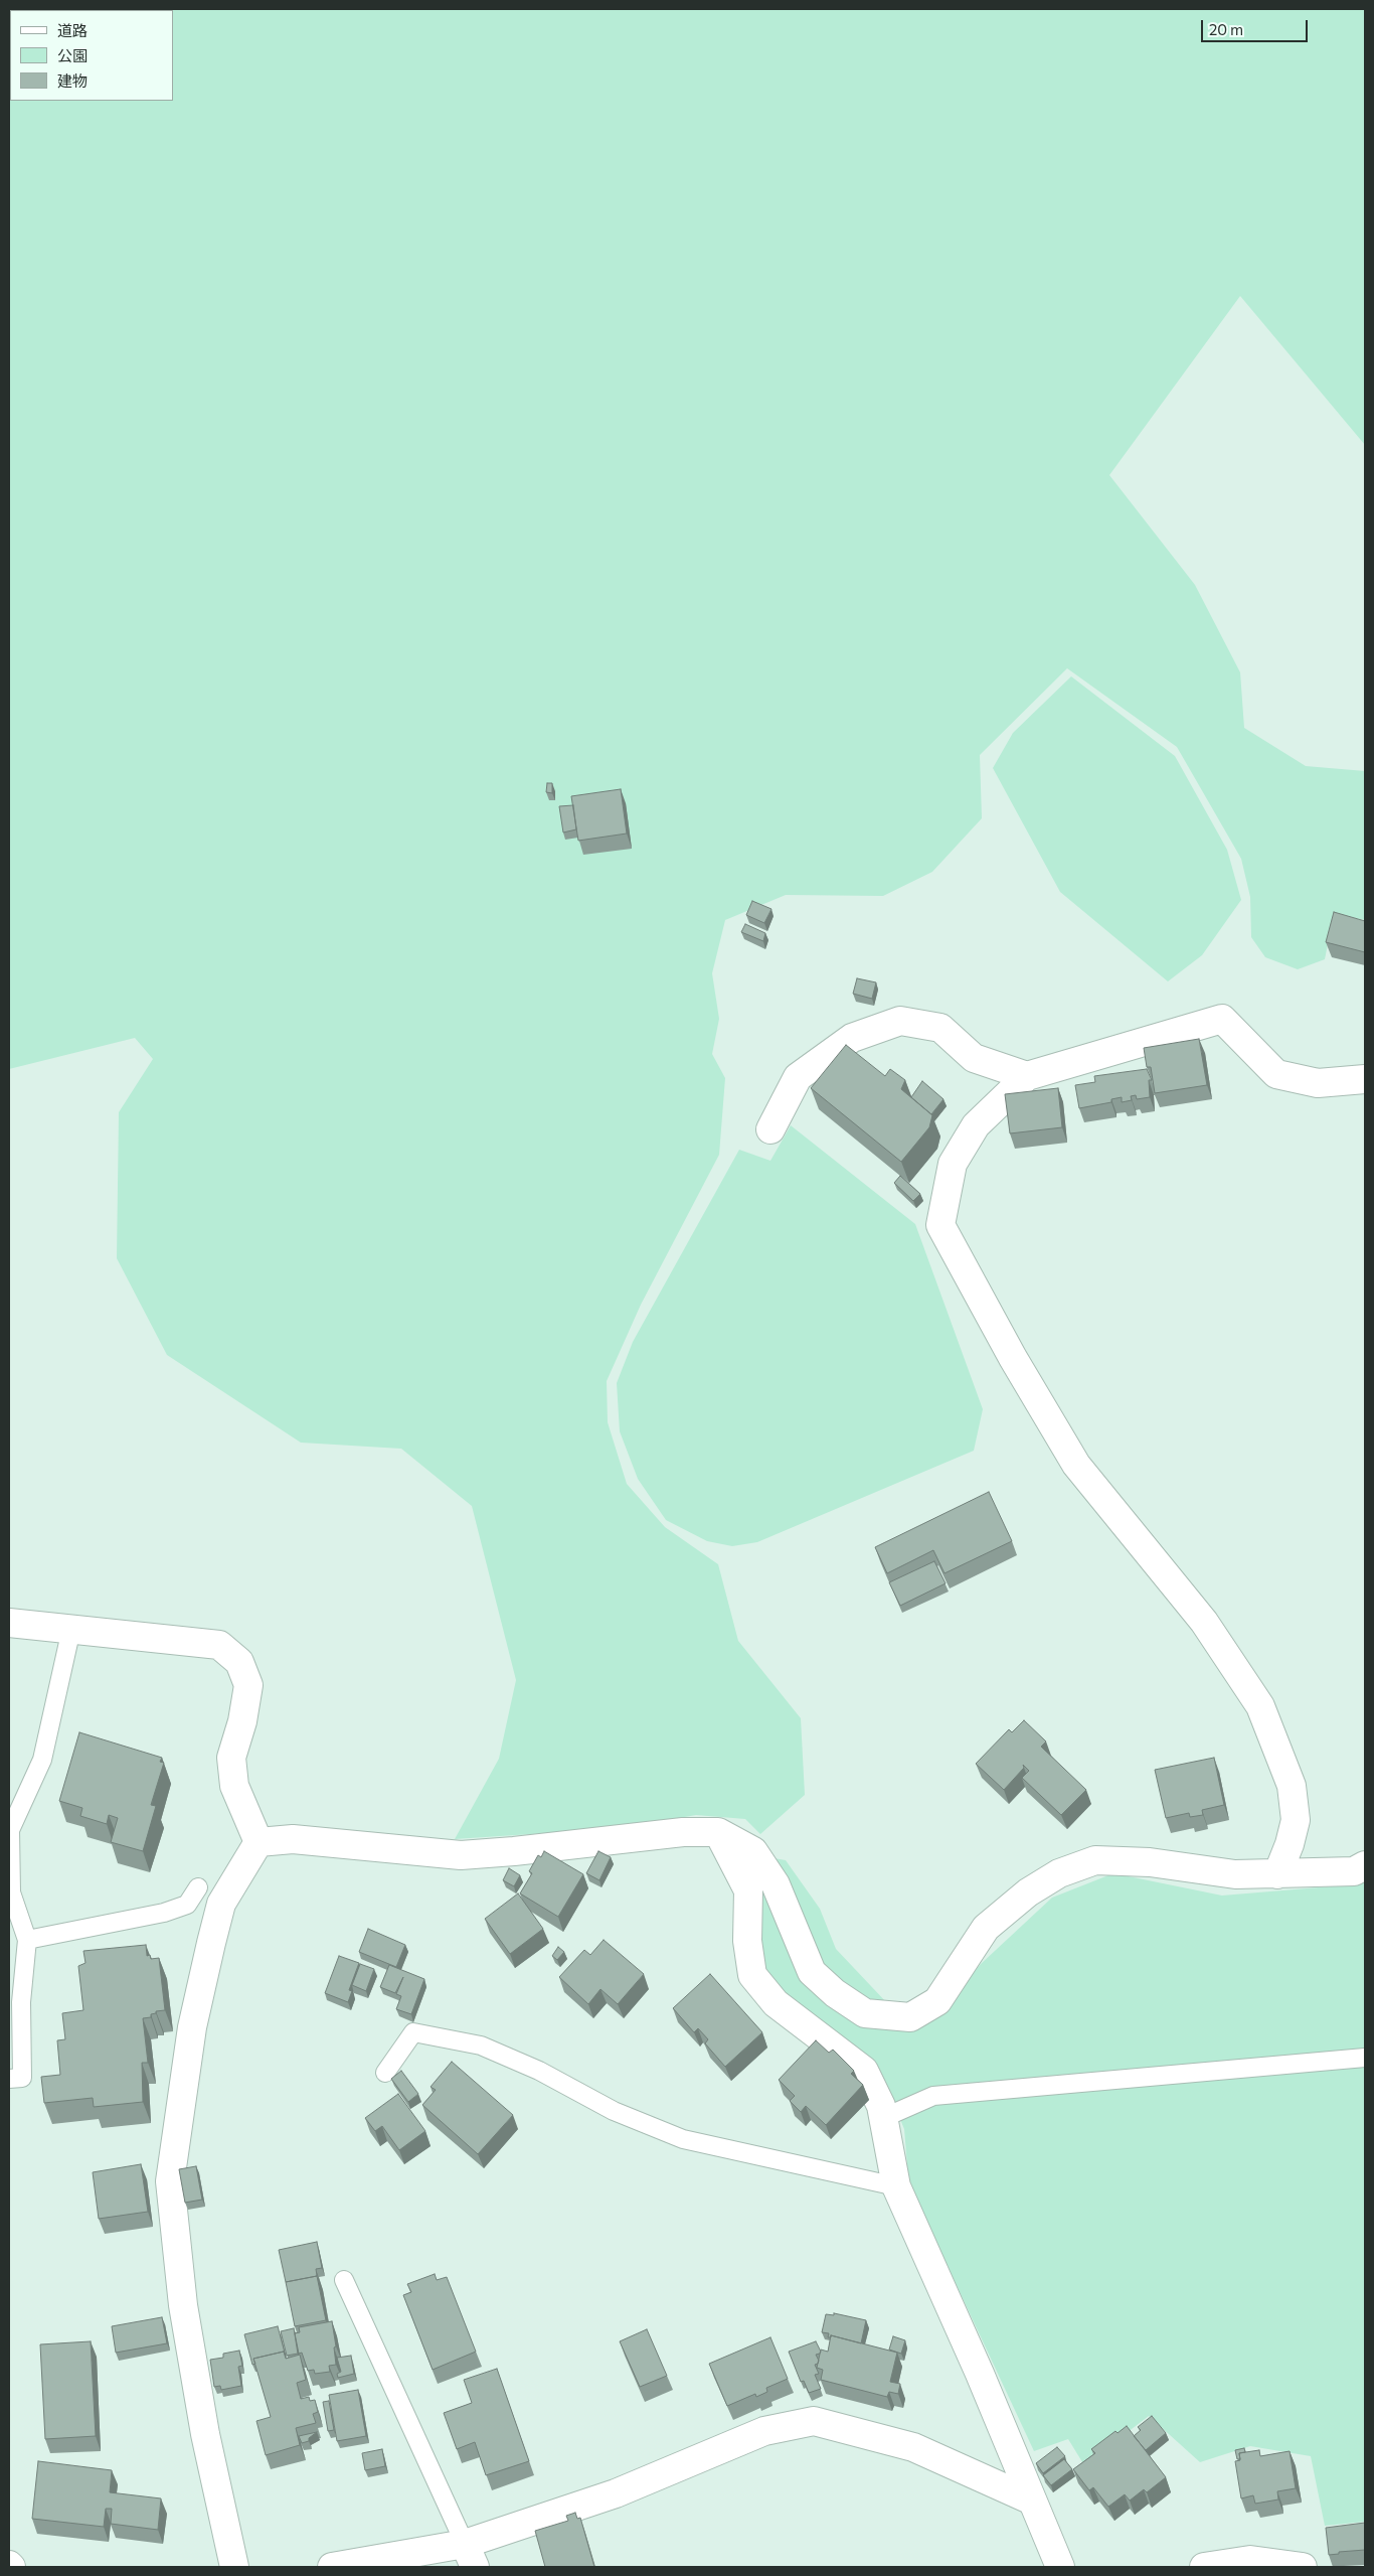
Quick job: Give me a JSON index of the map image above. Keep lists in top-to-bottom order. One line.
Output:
{"legend":["道路","公園","建物"],"scale_bar":"20 m"}
